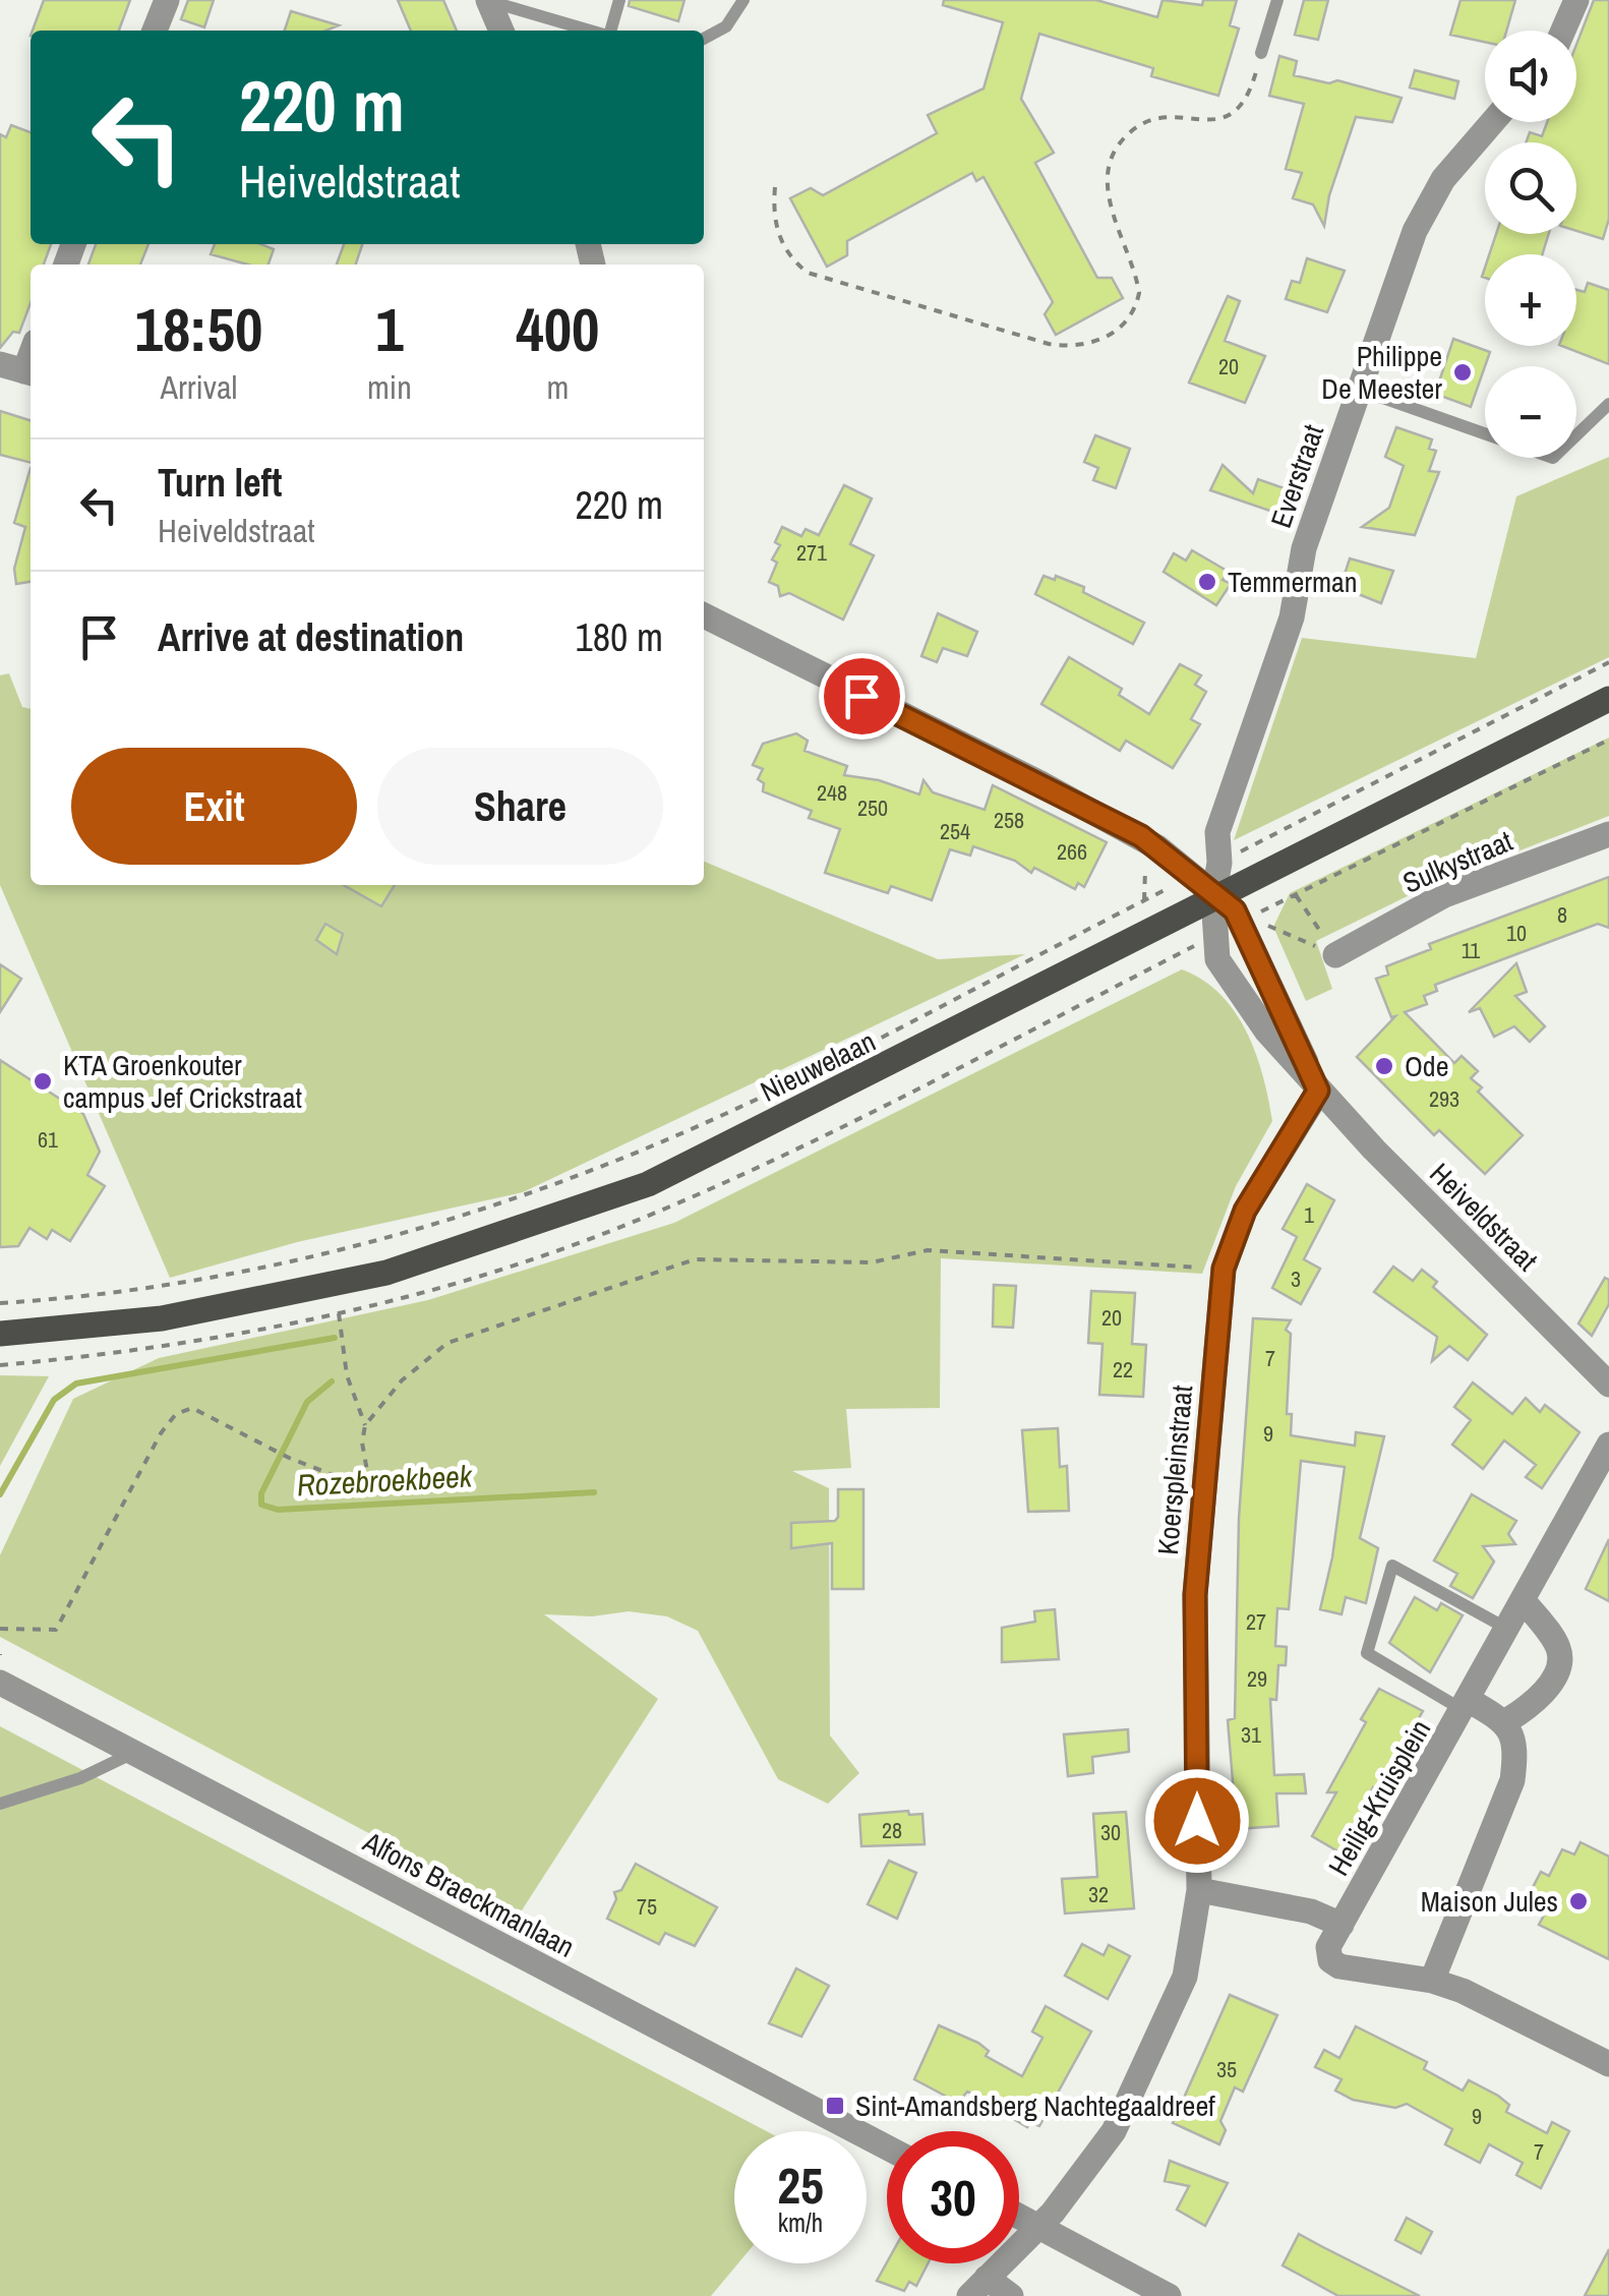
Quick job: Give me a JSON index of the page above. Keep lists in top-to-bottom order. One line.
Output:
{"streets":{"main road":["Nieuwelaan"],"street":["Everstraat","Sulkystraat","Heiveldstraat","Koerspleinstraat","Heilig-Kruisplein","Alfons Braeckmanlaan"]},"crossings":[["Everstraat","Nieuwelaan"],["Everstraat","Heiveldstraat"],["Nieuwelaan","Heiveldstraat"],["Heiveldstraat","Koerspleinstraat"]],"water":["Rozebroekbeek"],"places":{"other":["Philippe De Meester","Temmerman","Ode","KTA Groenkouter campus Jef Crickstraat","Maison Jules"],"transit":["Sint-Amandsberg Nachtegaaldreef"]},"house_numbers":["20","271","248","250","258","254","266","8","10","11","293","61","1","3","20","7","22","9","27","29","31","28","30","32","75","35","9","7"],"page":{"map_buttons":["+","−"],"turn":["220 m","Heiveldstraat"],"eta":["18:50","Arrival","1","min","400","m"],"list":[{"name":"Turn left","note":"Heiveldstraat","value":"220 m"},{"name":"Arrive at destination","value":"180 m"}],"buttons":["Exit","Share"],"speed":"25 km/h","limit":"30"}}
